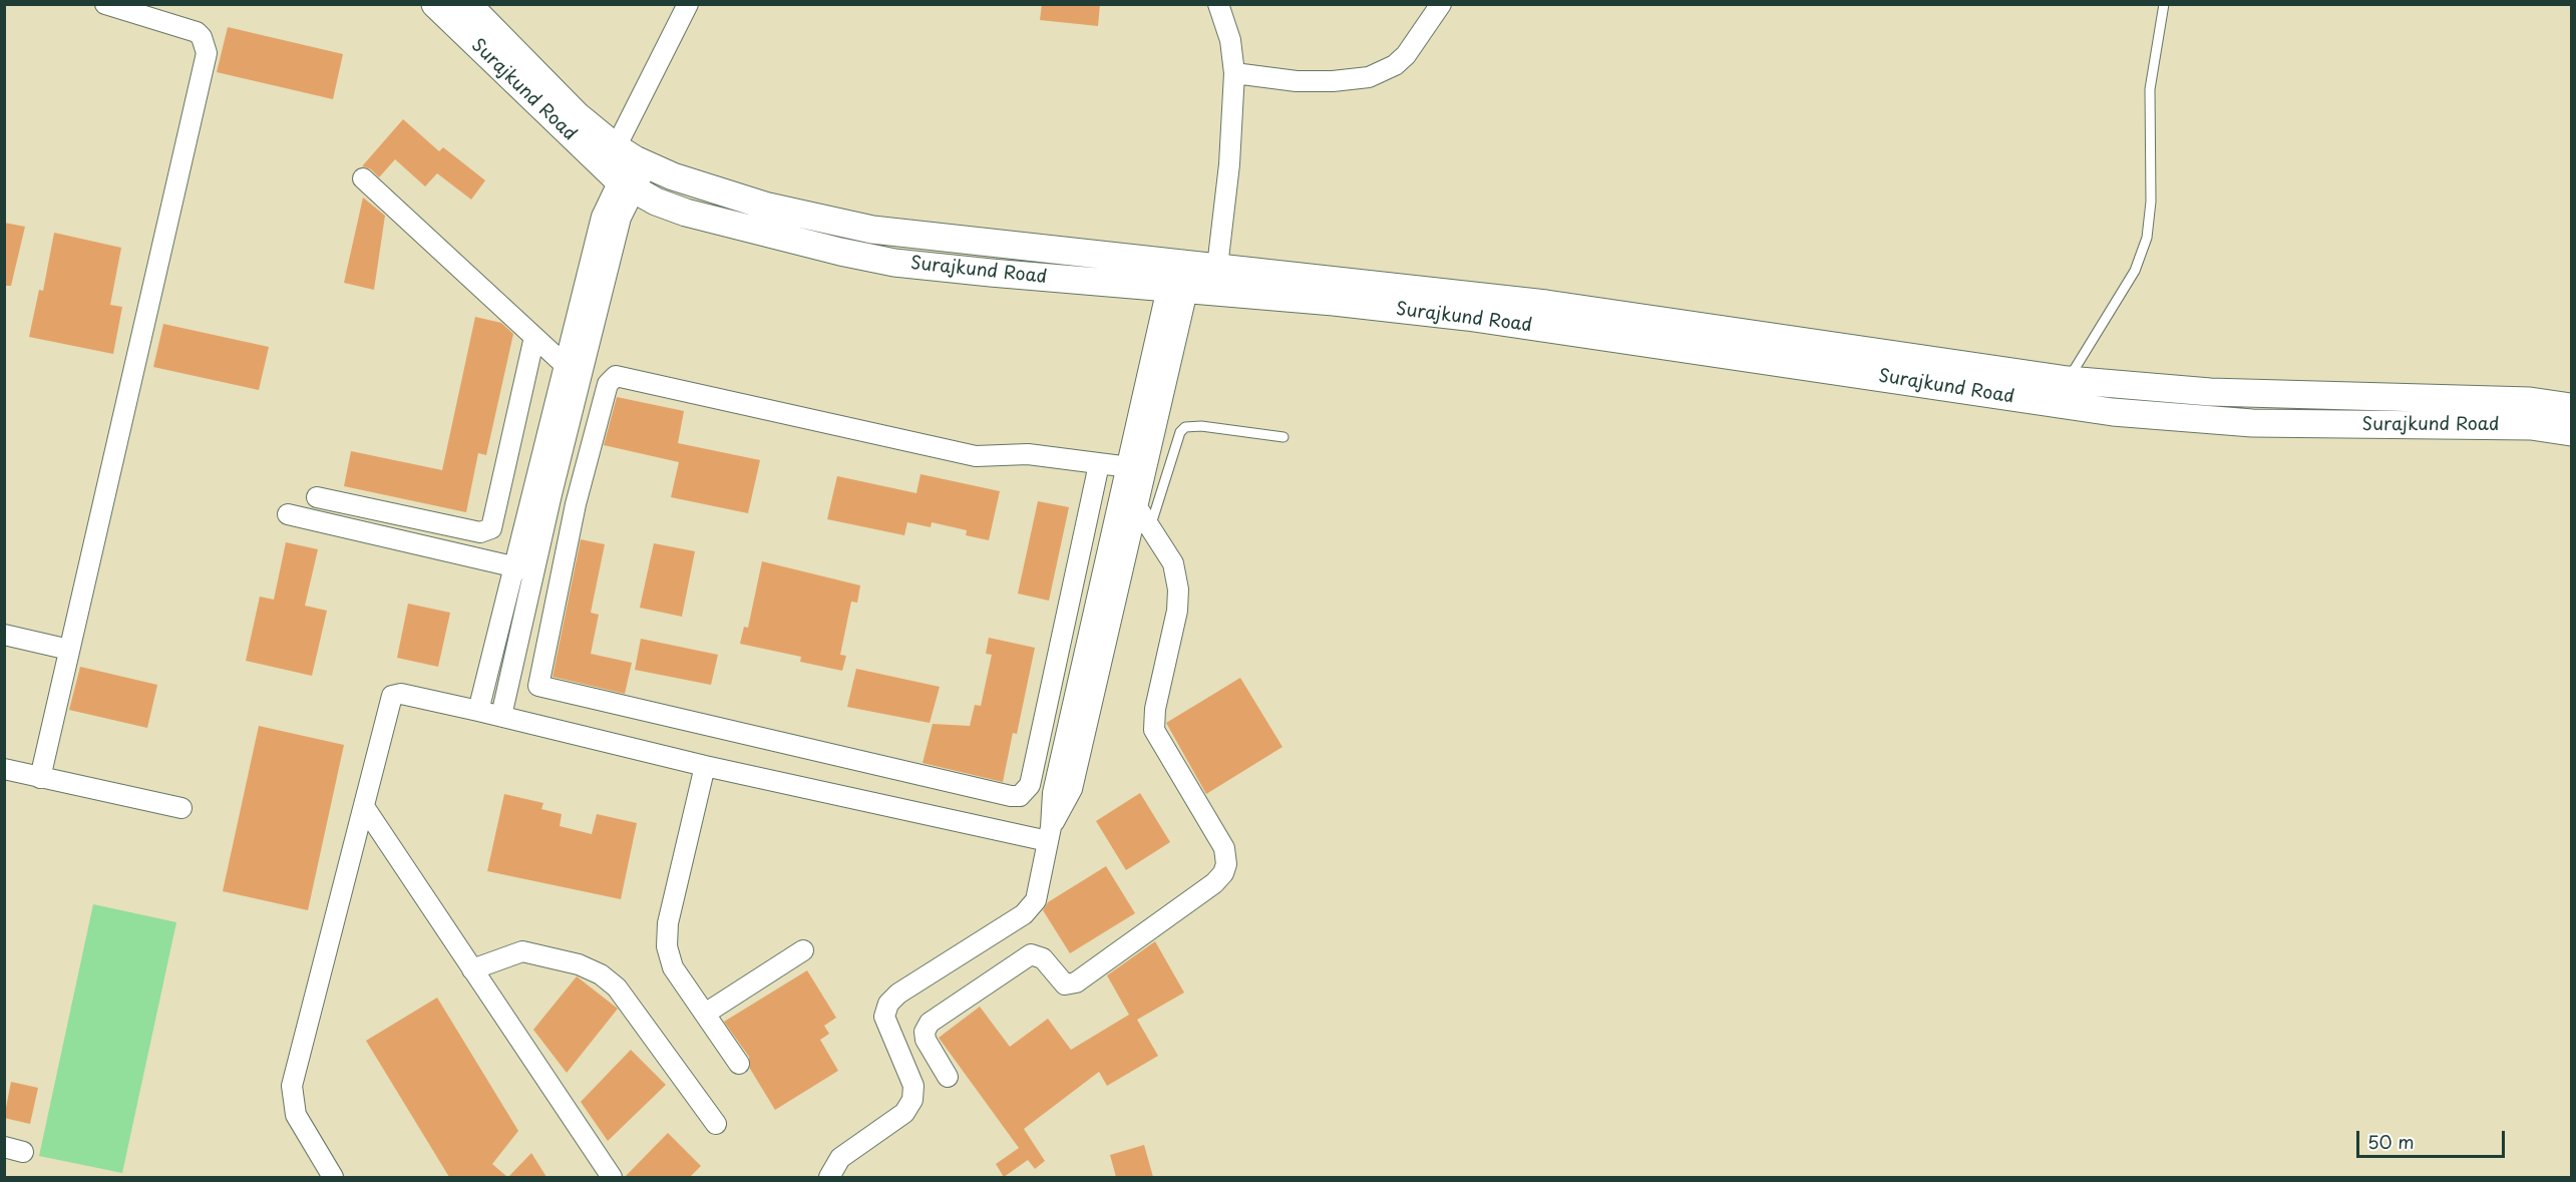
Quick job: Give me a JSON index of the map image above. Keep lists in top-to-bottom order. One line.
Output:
{"streets":{"main road":["Surajkund Road"]},"scale_bar":"50 m"}
